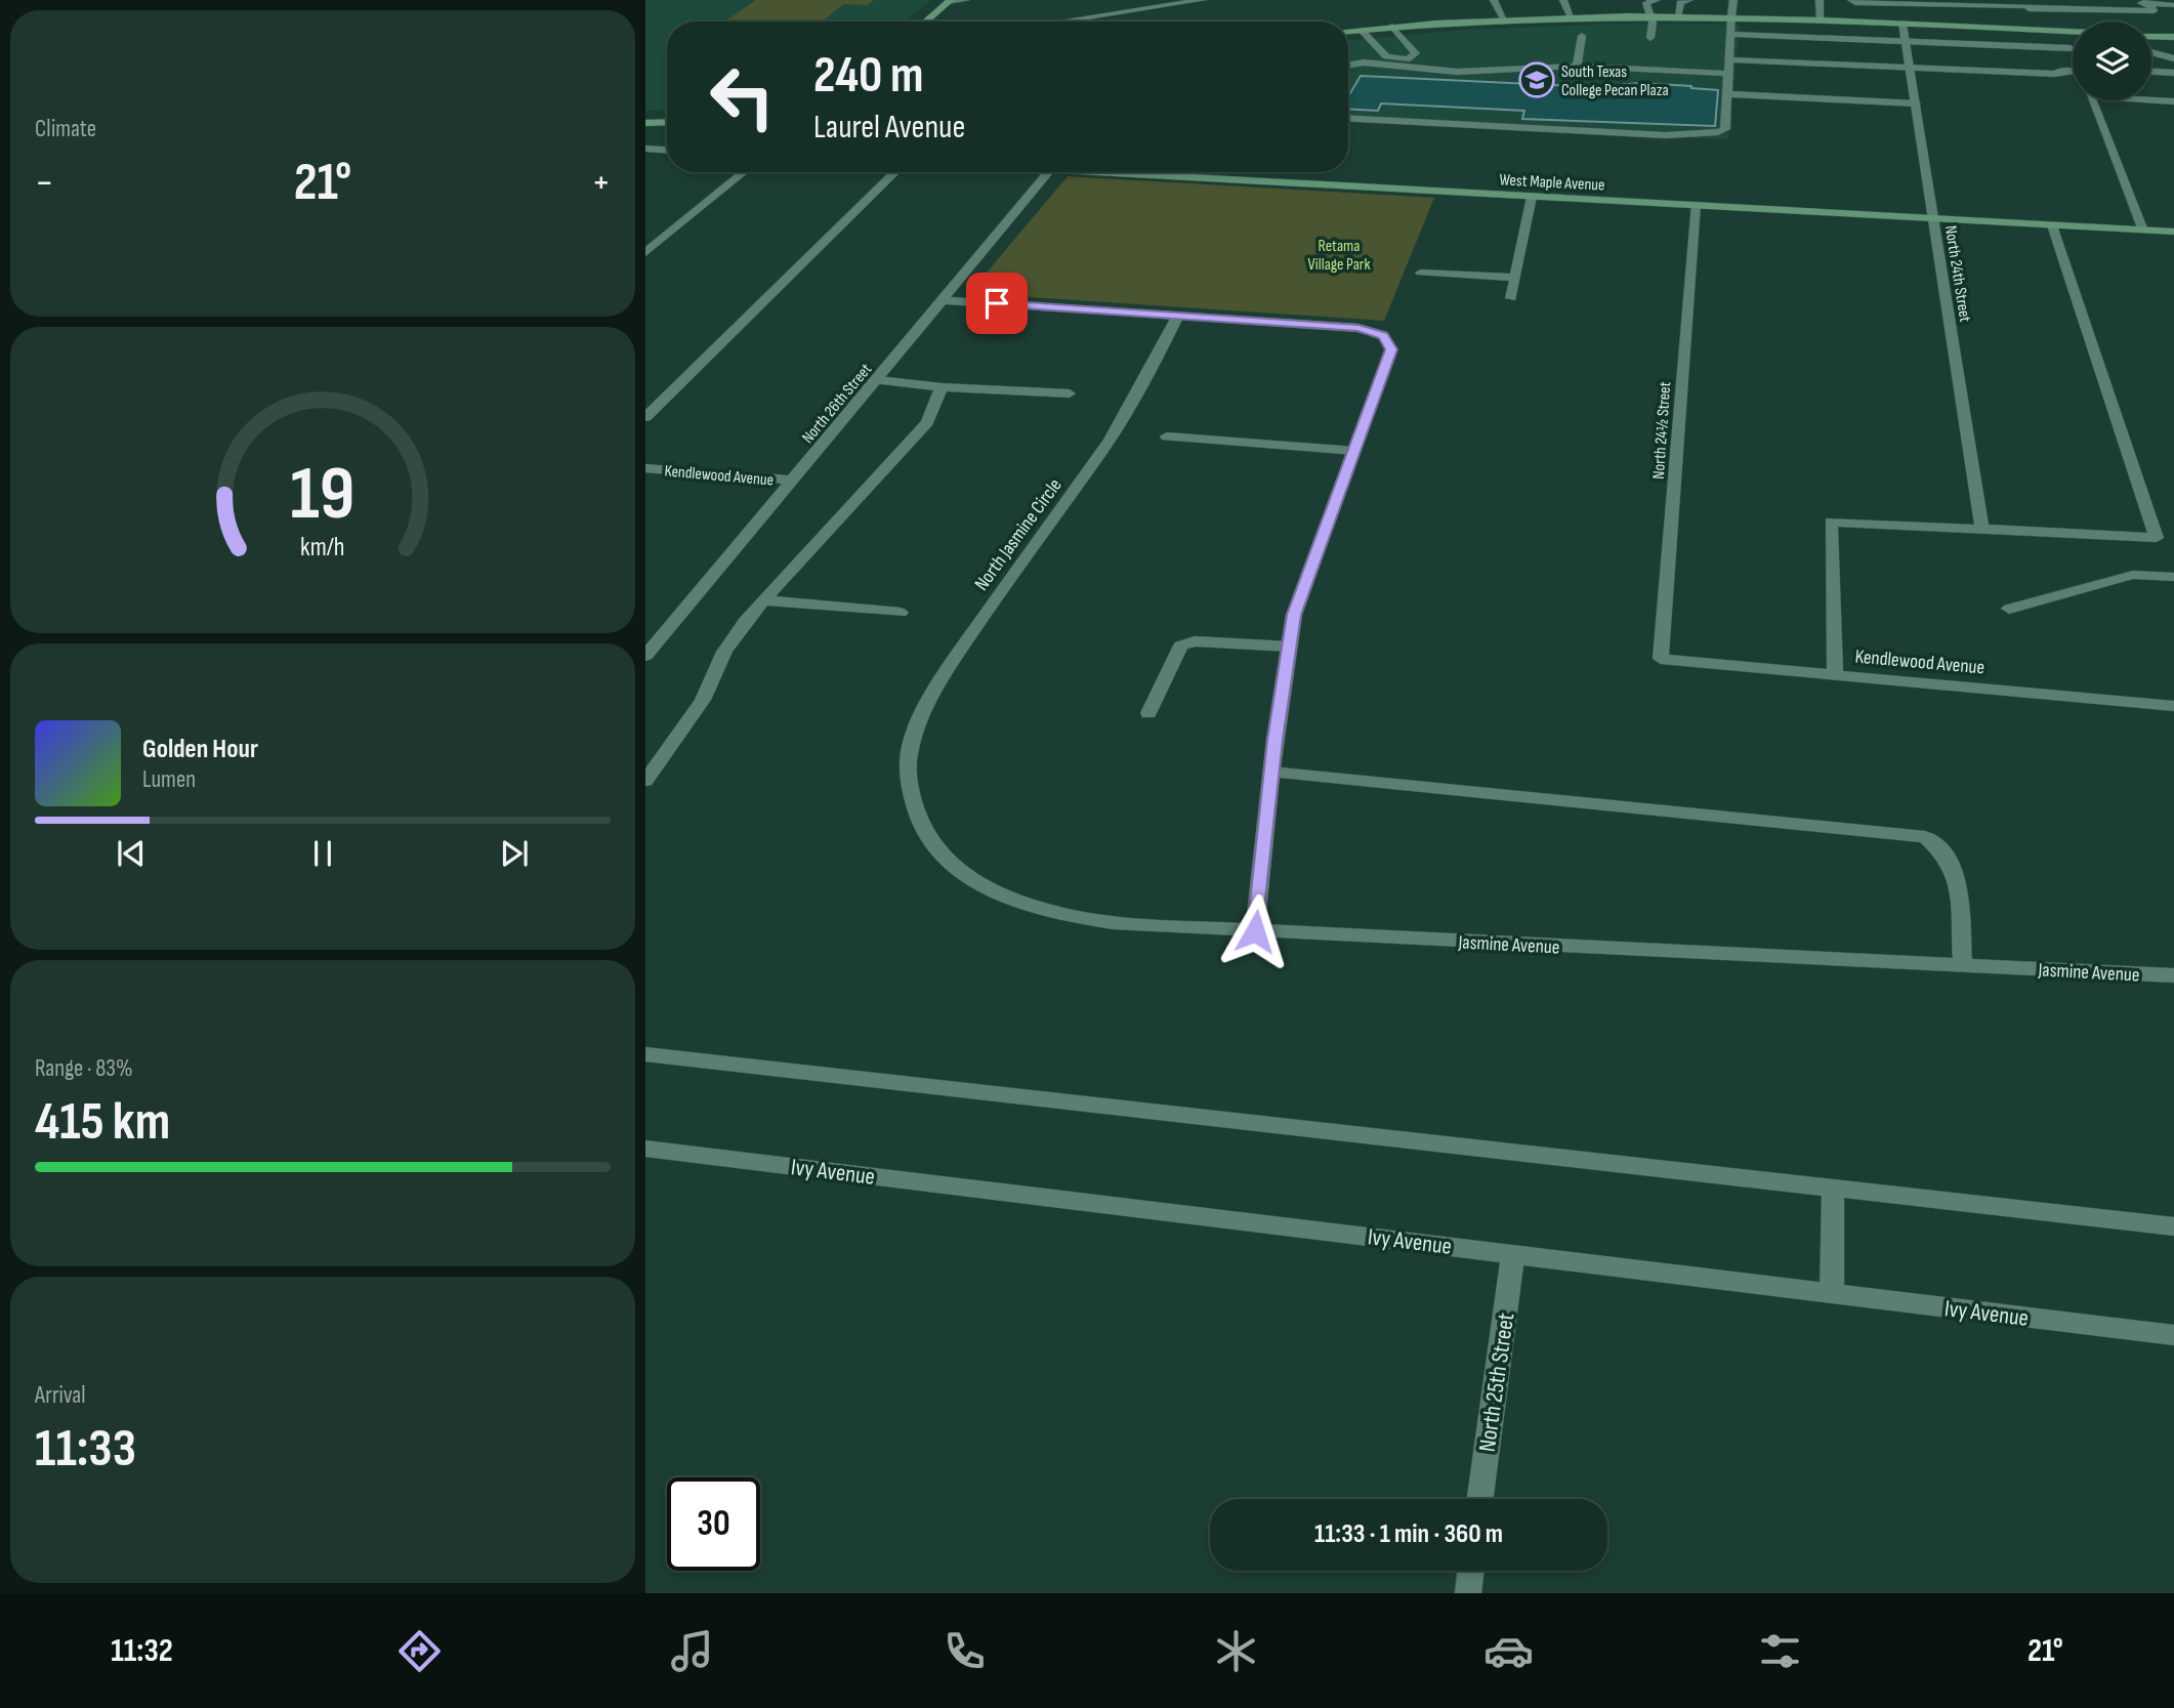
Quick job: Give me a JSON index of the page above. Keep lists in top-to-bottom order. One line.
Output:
{"streets":{"street":["West Maple Avenue","North 24th Street","North 26th Street","North 24½ Street","Kendlewood Avenue","North Jasmine Circle","Jasmine Avenue","Ivy Avenue","North 25th Street"]},"crossings":[["West Maple Avenue","North 24th Street"],["West Maple Avenue","North 24½ Street"],["North 26th Street","Kendlewood Avenue"],["North 24½ Street","Kendlewood Avenue"],["North Jasmine Circle","Jasmine Avenue"],["Ivy Avenue","North 25th Street"]],"parks":["Retama Village Park"],"places":{"school or university":["South Texas College Pecan Plaza"]},"page":{"tile":["Climate",["Range · 83%","415 km"],["Arrival","11:33"]],"turn":["240 m","Laurel Avenue"],"heat":["−","21°","+"],"song":["Golden Hour","Lumen"],"limit":"30","trip":"11:33 · 1 min · 360 m","tabs":["11:32","21°"],"gauge":["19","km/h"]}}
